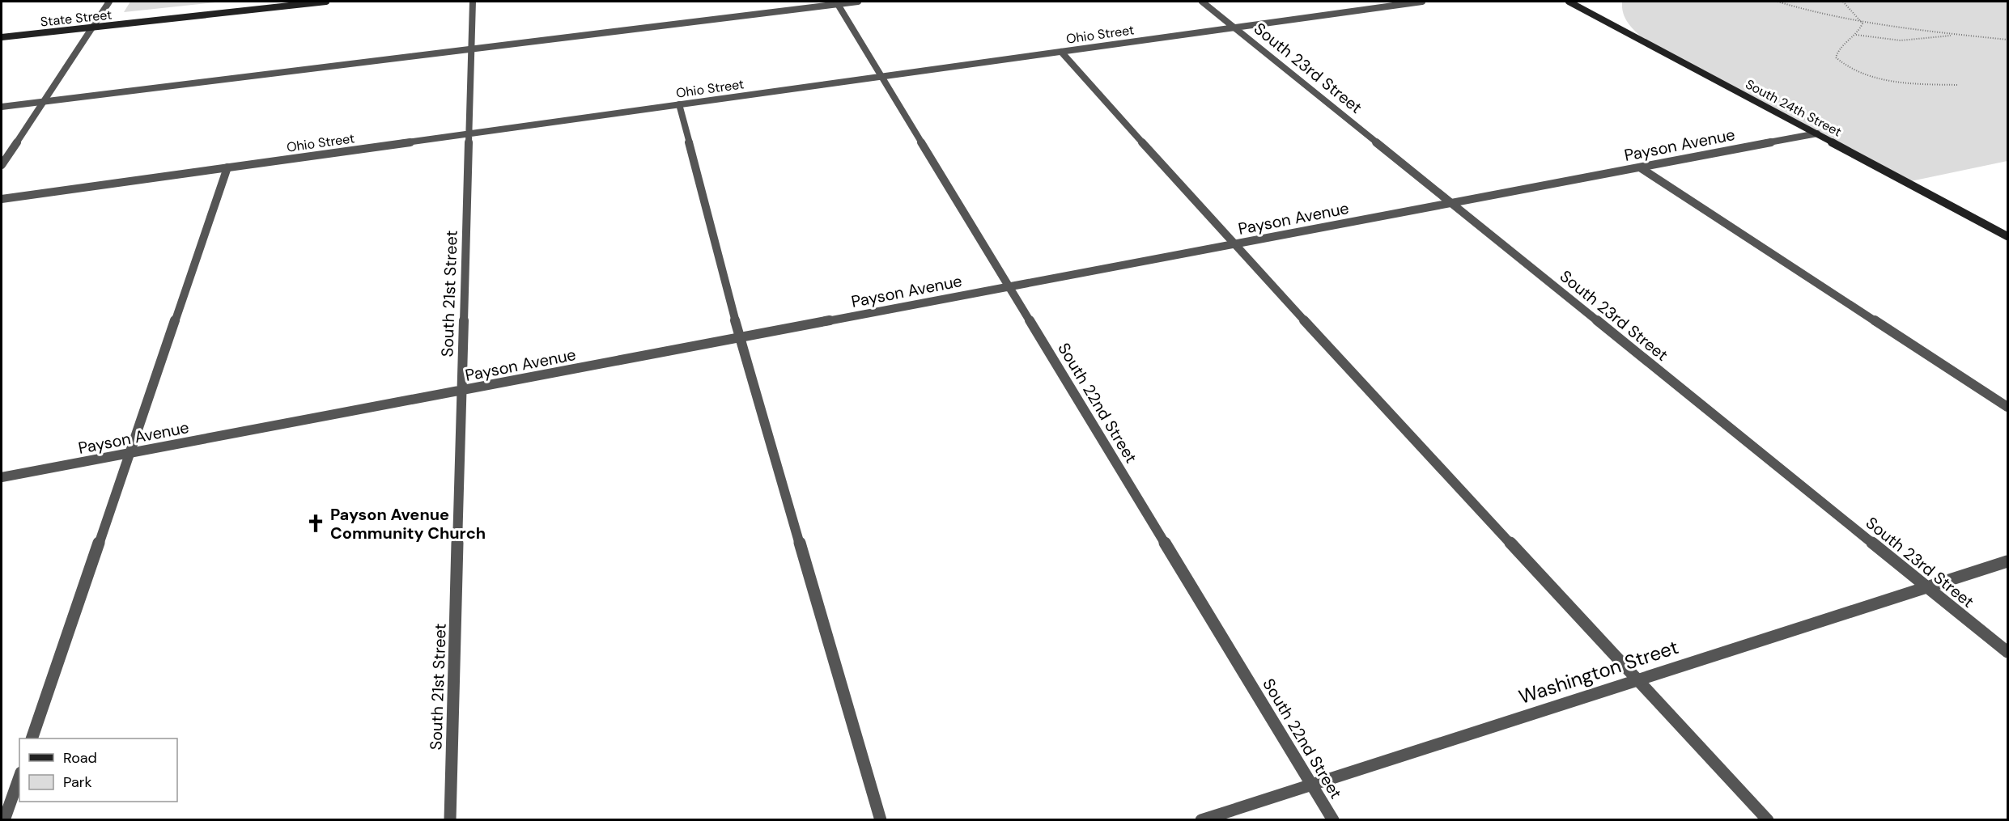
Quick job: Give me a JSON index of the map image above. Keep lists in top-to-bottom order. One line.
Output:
{"streets":{"street":["State Street","Ohio Street","South 23rd Street","South 24th Street","Payson Avenue","South 21st Street","South 22nd Street","Washington Street"]},"crossings":[["Ohio Street","South 23rd Street"],["Ohio Street","South 21st Street"],["Ohio Street","South 22nd Street"],["South 23rd Street","Payson Avenue"],["South 23rd Street","Washington Street"],["South 24th Street","Payson Avenue"],["Payson Avenue","South 21st Street"],["Payson Avenue","South 22nd Street"],["South 22nd Street","Washington Street"]],"places":{"church":["Payson Avenue Community Church"]},"legend":["Road","Park"]}
